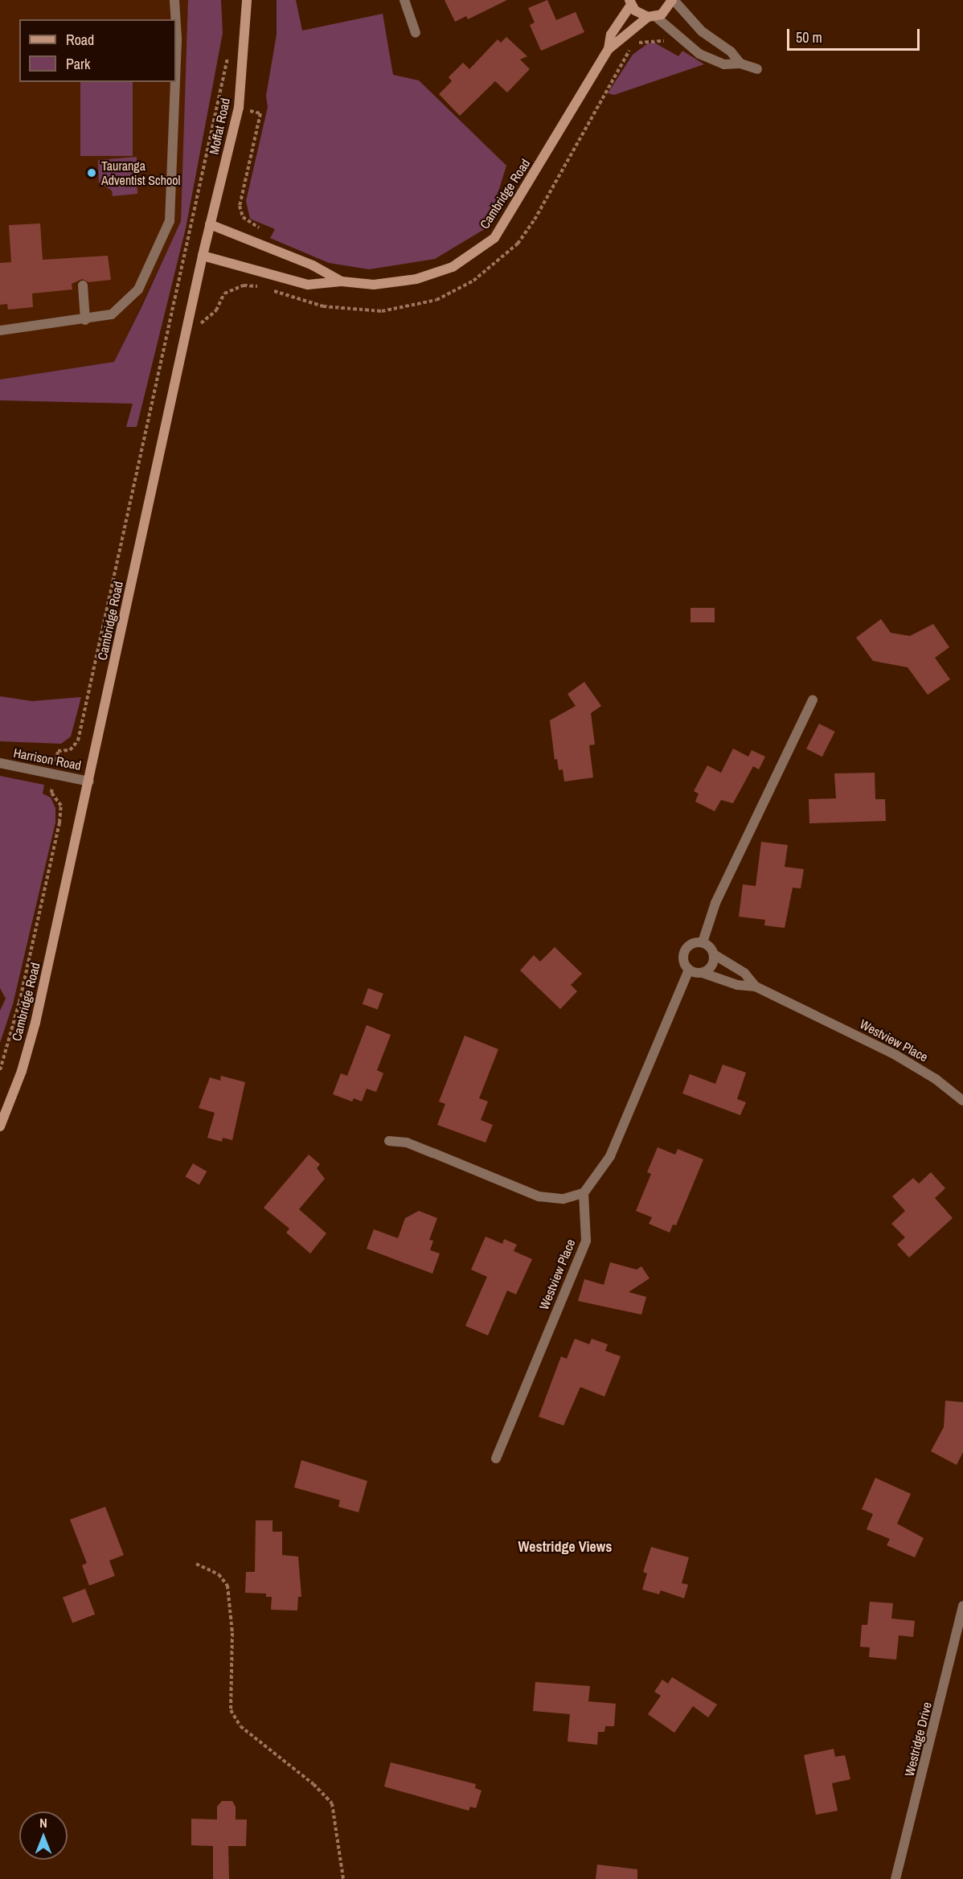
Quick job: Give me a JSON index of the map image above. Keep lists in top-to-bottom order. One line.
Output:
{"streets":{"main road":["Moffat Road","Cambridge Road"],"street":["Harrison Road","Westview Place","Westridge Drive"]},"crossings":[["Moffat Road","Cambridge Road"],["Cambridge Road","Harrison Road"]],"districts":["Westridge Views"],"places":["Tauranga Adventist School"],"legend":["Road","Park"],"scale_bar":"50 m","north":"top"}
